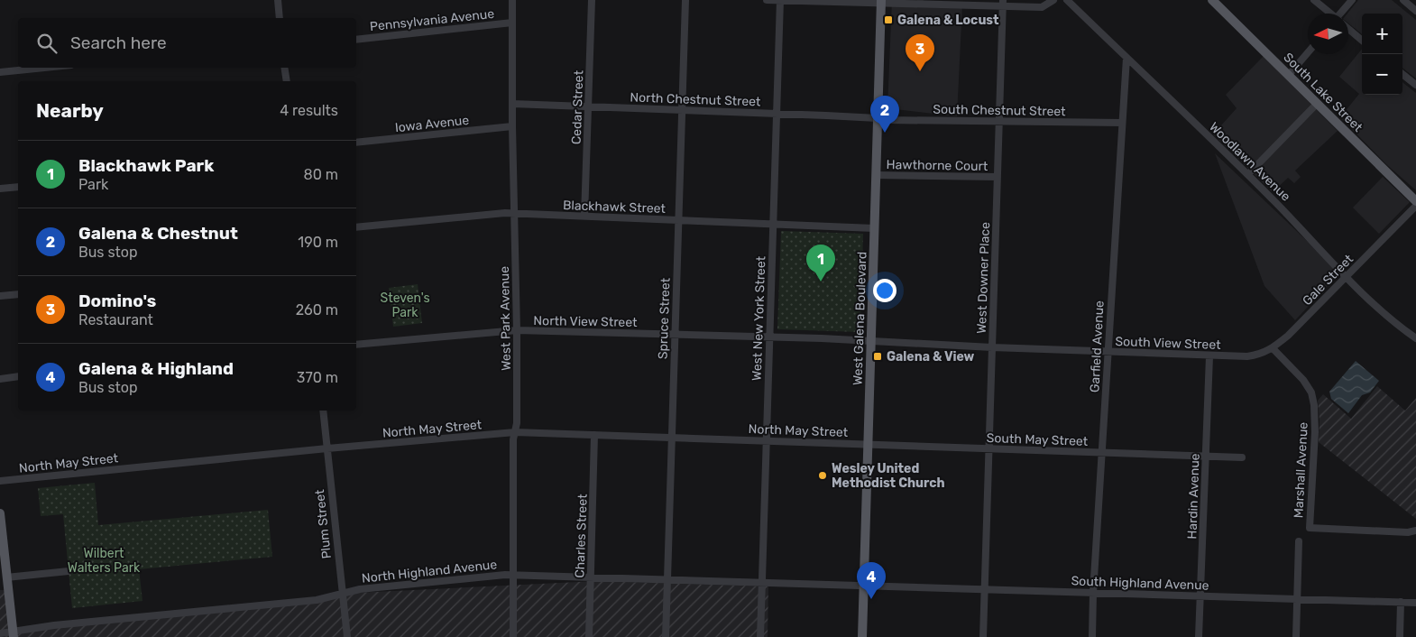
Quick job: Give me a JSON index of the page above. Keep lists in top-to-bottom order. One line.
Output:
{"streets":{"main road":["South Lake Street","West Galena Boulevard"],"street":["Pennsylvania Avenue","North Chestnut Street","Cedar Street","South Chestnut Street","Iowa Avenue","Woodlawn Avenue","Hawthorne Court","Blackhawk Street","West Downer Place","Gale Street","West Park Avenue","Spruce Street","West New York Street","North View Street","South View Street","Garfield Avenue","North May Street","South May Street","Marshall Avenue","Hardin Avenue","Plum Street","Charles Street","North Highland Avenue","South Highland Avenue"]},"crossings":[["Pennsylvania Avenue","West Park Avenue"],["North Chestnut Street","Cedar Street"],["North Chestnut Street","South Chestnut Street"],["North Chestnut Street","West Park Avenue"],["North Chestnut Street","Spruce Street"],["North Chestnut Street","West New York Street"],["North Chestnut Street","West Galena Boulevard"],["Cedar Street","Blackhawk Street"],["South Chestnut Street","West Downer Place"],["South Chestnut Street","West Galena Boulevard"],["South Chestnut Street","Garfield Avenue"],["Iowa Avenue","West Park Avenue"],["Woodlawn Avenue","Gale Street"],["Woodlawn Avenue","Garfield Avenue"],["Hawthorne Court","West Downer Place"],["Hawthorne Court","West Galena Boulevard"],["Blackhawk Street","West Park Avenue"],["Blackhawk Street","Spruce Street"],["Blackhawk Street","West New York Street"],["Blackhawk Street","West Galena Boulevard"],["West Downer Place","South View Street"],["West Downer Place","South May Street"],["West Downer Place","South Highland Avenue"],["Gale Street","South View Street"],["Gale Street","Marshall Avenue"],["West Park Avenue","North View Street"],["West Park Avenue","North May Street"],["West Park Avenue","North Highland Avenue"],["Spruce Street","North View Street"],["Spruce Street","North May Street"],["Spruce Street","North Highland Avenue"],["West New York Street","North View Street"],["West New York Street","North May Street"],["West New York Street","North Highland Avenue"],["West Galena Boulevard","North View Street"],["West Galena Boulevard","South View Street"],["West Galena Boulevard","North May Street"],["West Galena Boulevard","South May Street"],["West Galena Boulevard","North Highland Avenue"],["West Galena Boulevard","South Highland Avenue"],["North View Street","South View Street"],["South View Street","Garfield Avenue"],["South View Street","Hardin Avenue"],["Garfield Avenue","South May Street"],["Garfield Avenue","South Highland Avenue"],["North May Street","South May Street"],["North May Street","Plum Street"],["North May Street","Charles Street"],["South May Street","Hardin Avenue"],["Hardin Avenue","South Highland Avenue"],["Plum Street","North Highland Avenue"],["Charles Street","North Highland Avenue"],["North Highland Avenue","South Highland Avenue"]],"parks":["Steven's Park","Wilbert Walters Park"],"places":{"transit":["Galena & Locust","Galena & View"],"other":["Wesley United Methodist Church"]},"north":"left","page":{"map_buttons":["+","−"],"search":"Search here","pins":["3","2","1","4"],"heading":["Nearby","4 results"],"list":[{"mark":"1","name":"Blackhawk Park","note":"Park","value":"80 m"},{"mark":"2","name":"Galena & Chestnut","note":"Bus stop","value":"190 m"},{"mark":"3","name":"Domino's","note":"Restaurant","value":"260 m"},{"mark":"4","name":"Galena & Highland","note":"Bus stop","value":"370 m"}]}}
